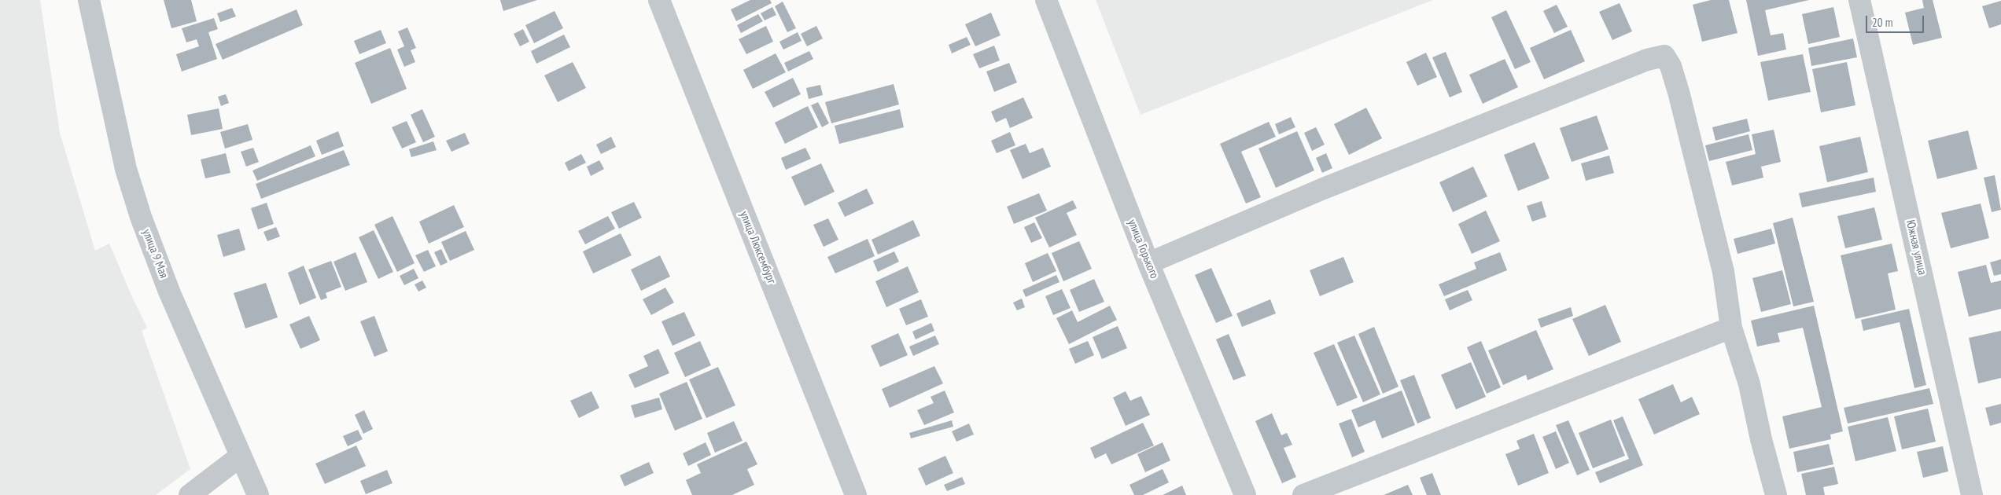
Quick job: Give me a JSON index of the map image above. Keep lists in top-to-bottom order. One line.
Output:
{"streets":{"street":["улица Люксембург","Южная улица","улица Горького","улица 9 Мая"]},"scale_bar":"20 m"}
